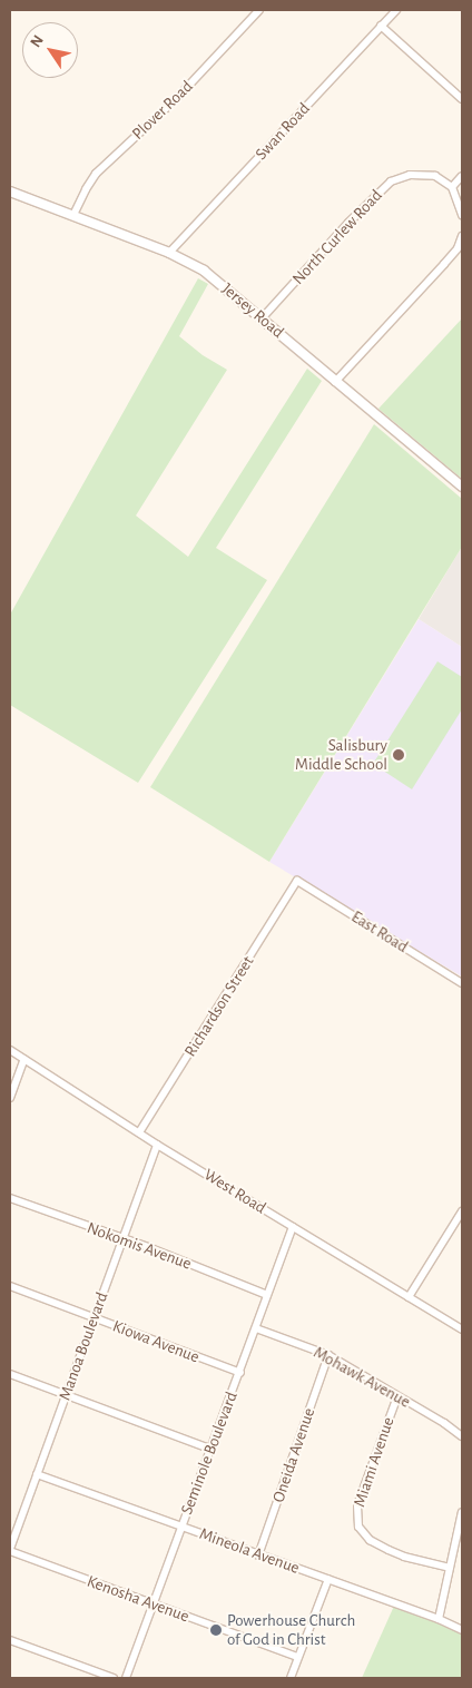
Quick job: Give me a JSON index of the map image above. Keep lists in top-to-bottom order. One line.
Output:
{"streets":{"street":["Plover Road","Swan Road","North Curlew Road","Jersey Road","East Road","Richardson Street","West Road","Nokomis Avenue","Kiowa Avenue","Manoa Boulevard","Mohawk Avenue","Seminole Boulevard","Oneida Avenue","Miami Avenue","Mineola Avenue","Kenosha Avenue"]},"crossings":[["Plover Road","Jersey Road"],["Swan Road","Jersey Road"],["North Curlew Road","Jersey Road"],["East Road","Richardson Street"],["Richardson Street","West Road"],["West Road","Manoa Boulevard"],["West Road","Seminole Boulevard"],["Nokomis Avenue","Manoa Boulevard"],["Nokomis Avenue","Seminole Boulevard"],["Kiowa Avenue","Manoa Boulevard"],["Kiowa Avenue","Seminole Boulevard"],["Manoa Boulevard","Mineola Avenue"],["Manoa Boulevard","Kenosha Avenue"],["Mohawk Avenue","Seminole Boulevard"],["Mohawk Avenue","Oneida Avenue"],["Mohawk Avenue","Miami Avenue"],["Seminole Boulevard","Mineola Avenue"],["Seminole Boulevard","Kenosha Avenue"],["Oneida Avenue","Mineola Avenue"]],"places":["Salisbury Middle School","Powerhouse Church of God in Christ"],"north":"top left"}
